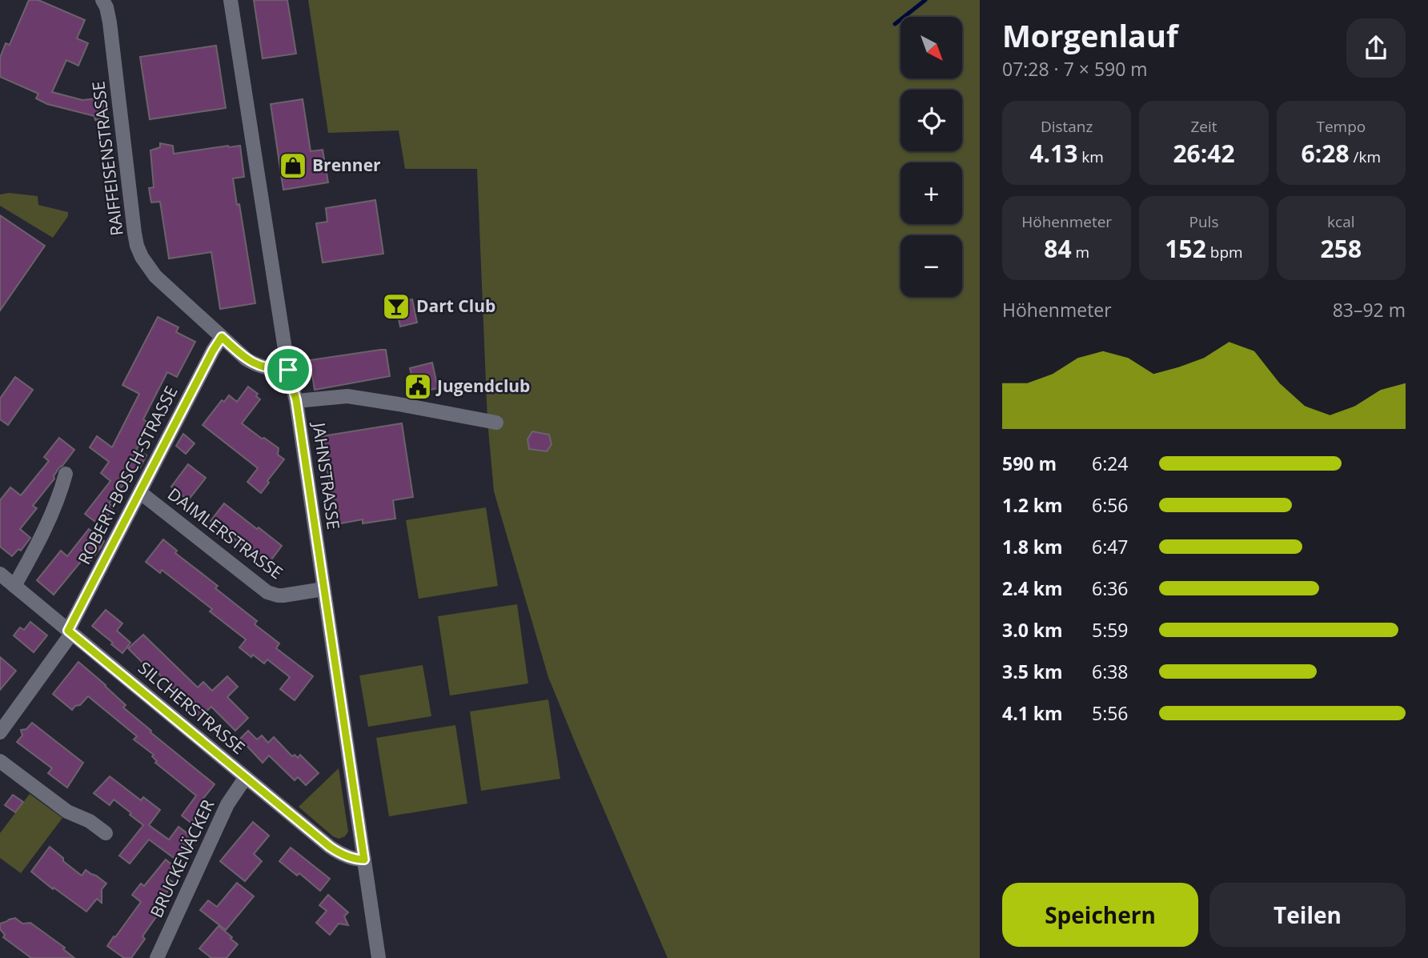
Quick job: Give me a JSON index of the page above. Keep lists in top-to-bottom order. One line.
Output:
{"streets":{"street":["RAIFFEISENSTRASSE","ROBERT-BOSCH-STRASSE","JAHNSTRASSE","DAIMLERSTRASSE","SILCHERSTRASSE","BRUCKENÄCKER"]},"crossings":[["RAIFFEISENSTRASSE","ROBERT-BOSCH-STRASSE"],["RAIFFEISENSTRASSE","JAHNSTRASSE"],["ROBERT-BOSCH-STRASSE","DAIMLERSTRASSE"],["ROBERT-BOSCH-STRASSE","SILCHERSTRASSE"],["JAHNSTRASSE","DAIMLERSTRASSE"],["JAHNSTRASSE","SILCHERSTRASSE"],["SILCHERSTRASSE","BRUCKENÄCKER"]],"places":{"shop":["Brenner"],"bar":["Dart Club"],"public building":["Jugendclub"]},"north":"bottom right","page":{"heading":["Morgenlauf","07:28 · 7 × 590 m"],"map_buttons":["+","−"],"stats":[["Distanz","4.13 km"],["Zeit","26:42"],["Tempo","6:28 /km"],["Höhenmeter","84 m"],["Puls","152 bpm"],["kcal","258"]],"chart":["Höhenmeter","83–92 m"],"list":[{"name":"590 m","note":"6:24"},{"name":"1.2 km","note":"6:56"},{"name":"1.8 km","note":"6:47"},{"name":"2.4 km","note":"6:36"},{"name":"3.0 km","note":"5:59"},{"name":"3.5 km","note":"6:38"},{"name":"4.1 km","note":"5:56"}],"buttons":["Speichern","Teilen"]}}
